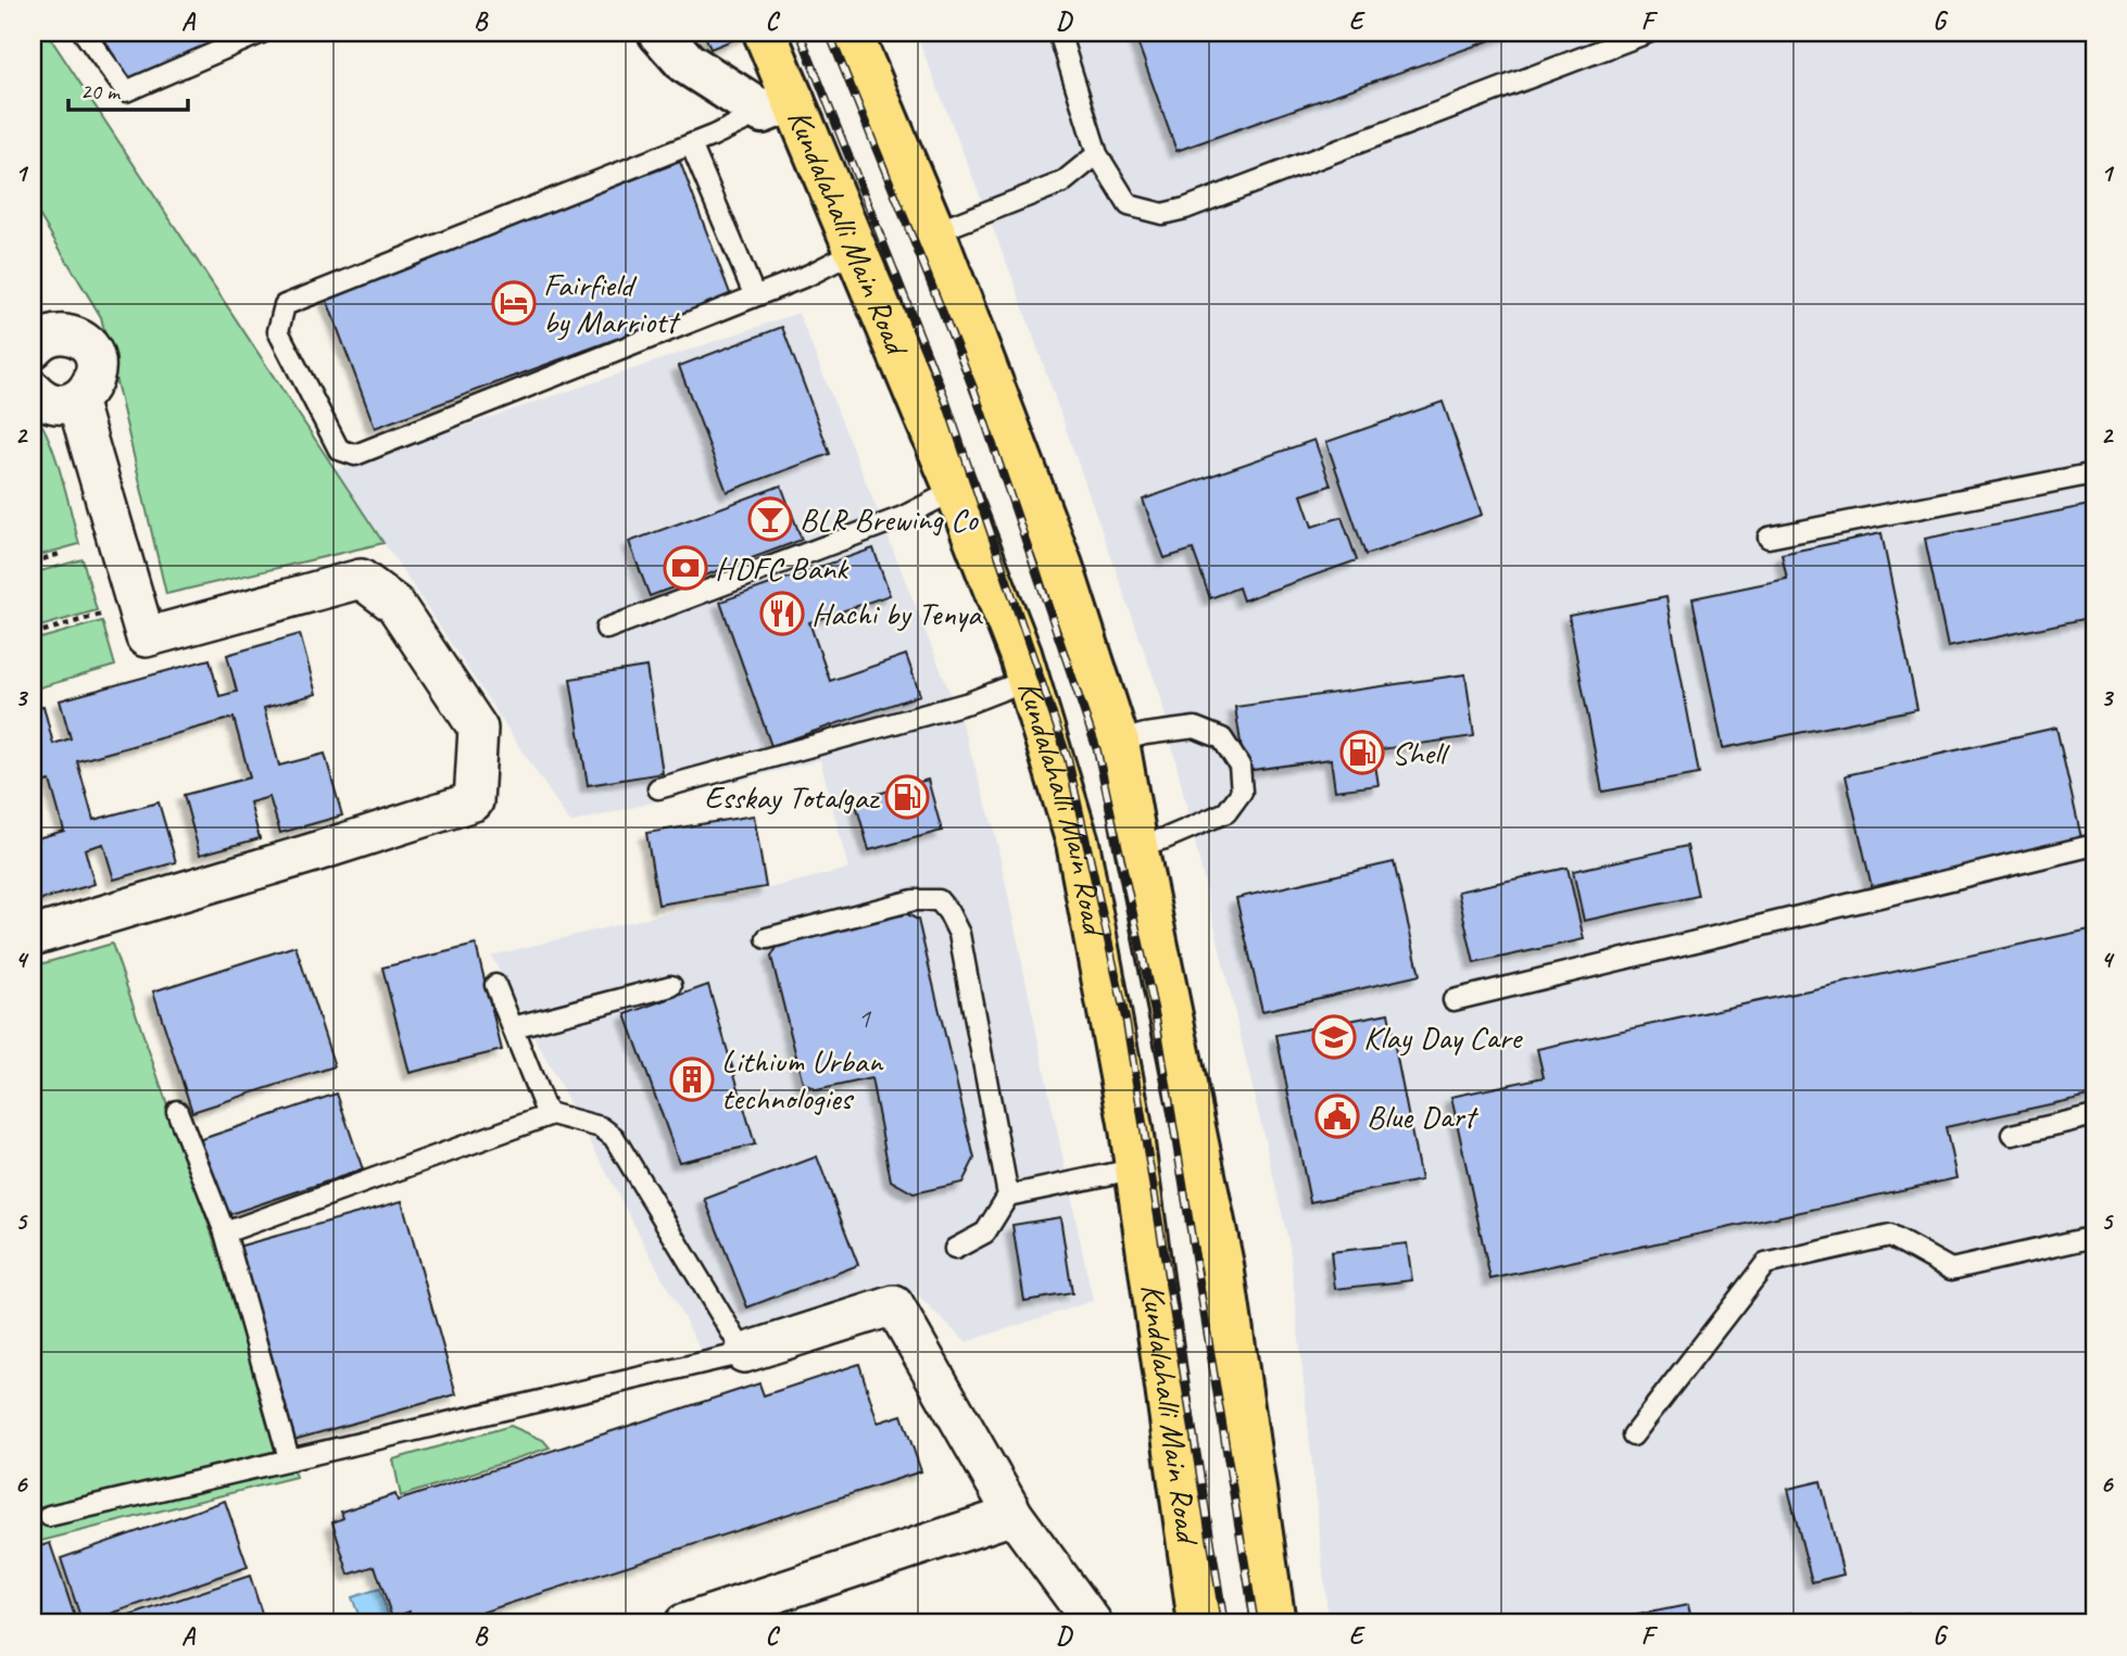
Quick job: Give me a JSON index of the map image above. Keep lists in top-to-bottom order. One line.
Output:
{"streets":{"main road":["Kundalahalli Main Road"]},"places":{"hotel":["Fairfield by Marriott"],"bar":["BLR Brewing Co"],"bank":["HDFC Bank"],"restaurant":["Hachi by Tenya"],"fuel station":["Shell","Esskay Totalgaz"],"school or university":["Klay Day Care"],"building":["Lithium Urban technologies"],"public building":["Blue Dart"]},"house_numbers":["1"],"scale_bar":"20 m","grid":{"columns":["A","B","C","D","E","F","G"],"rows":["1","2","3","4","5","6"]}}
